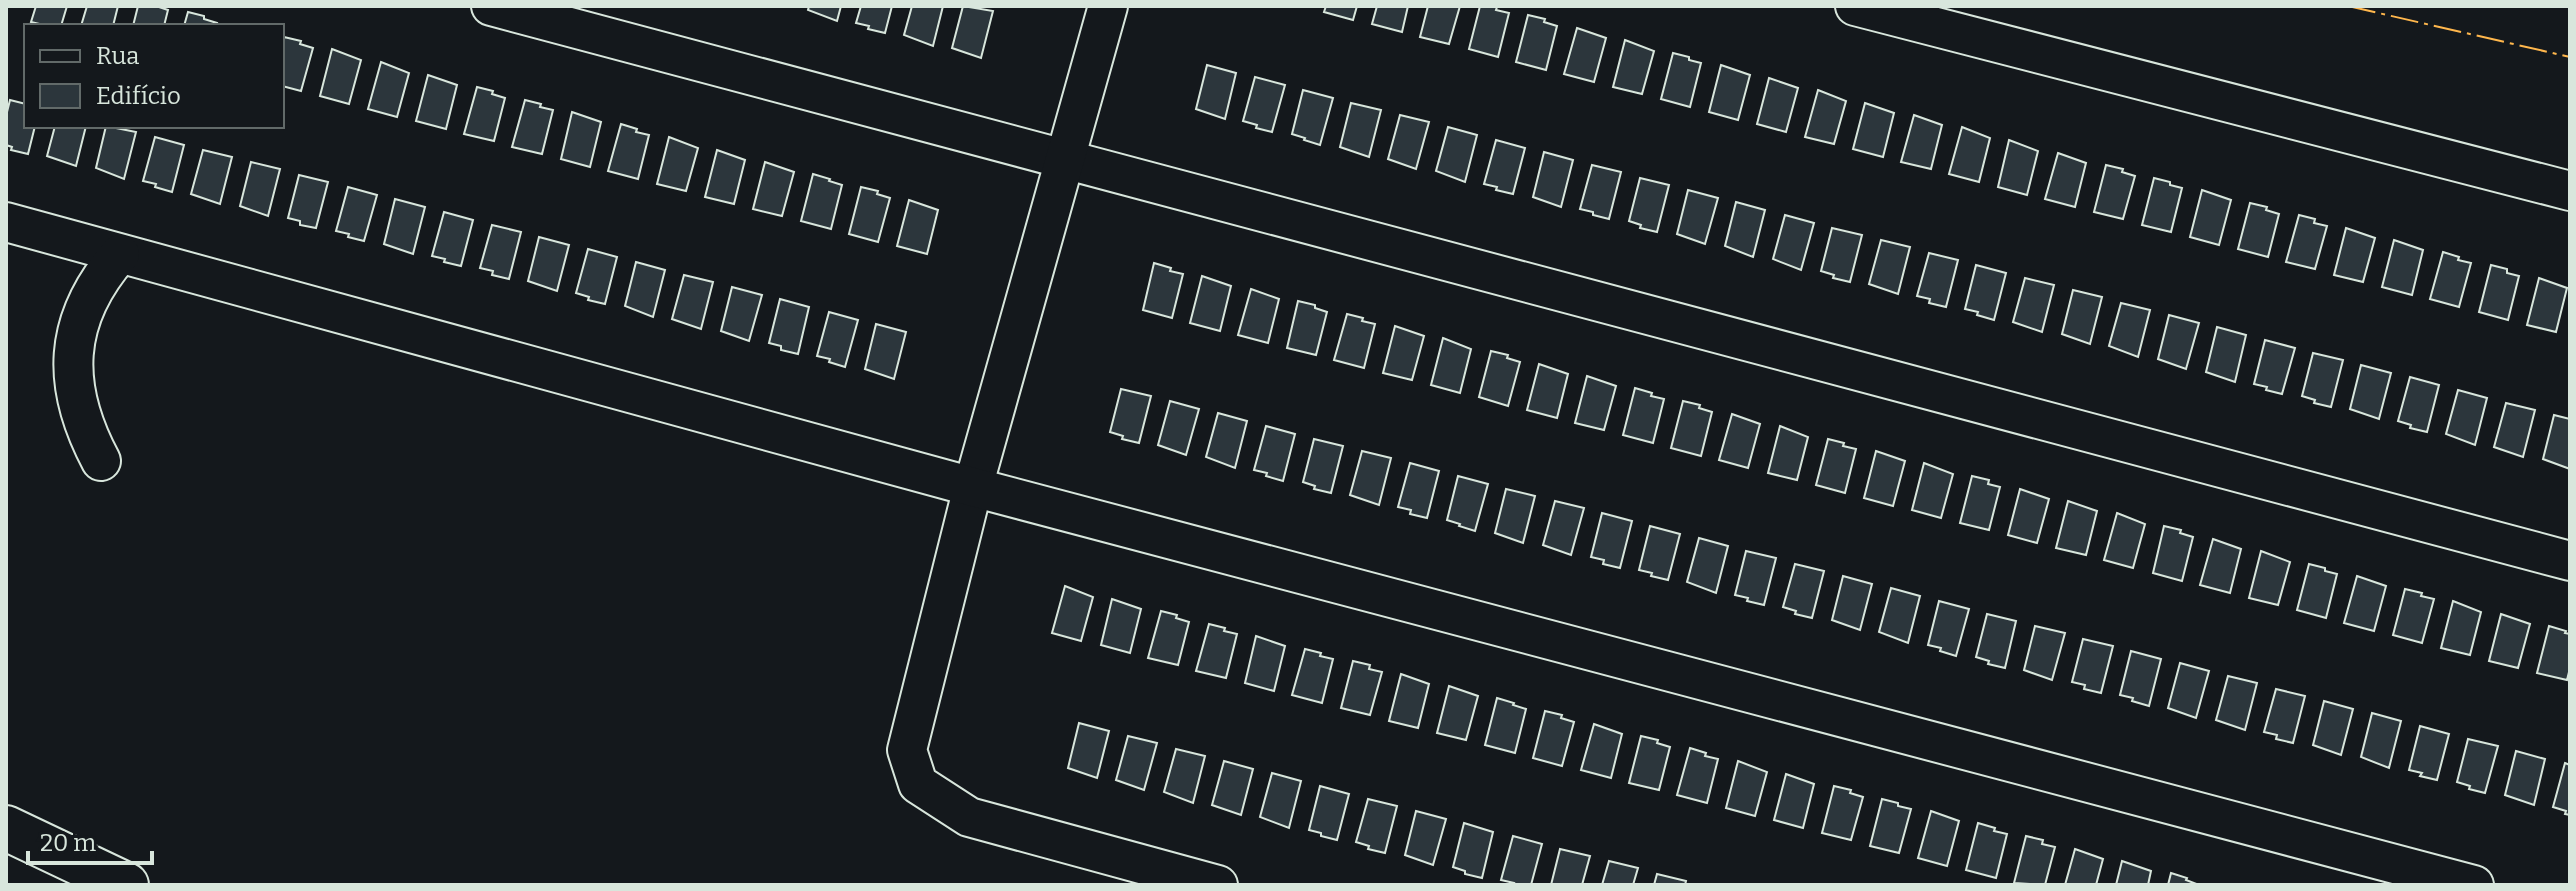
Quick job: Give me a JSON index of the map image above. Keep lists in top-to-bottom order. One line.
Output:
{"legend":["Rua","Edifício"],"scale_bar":"20 m"}
